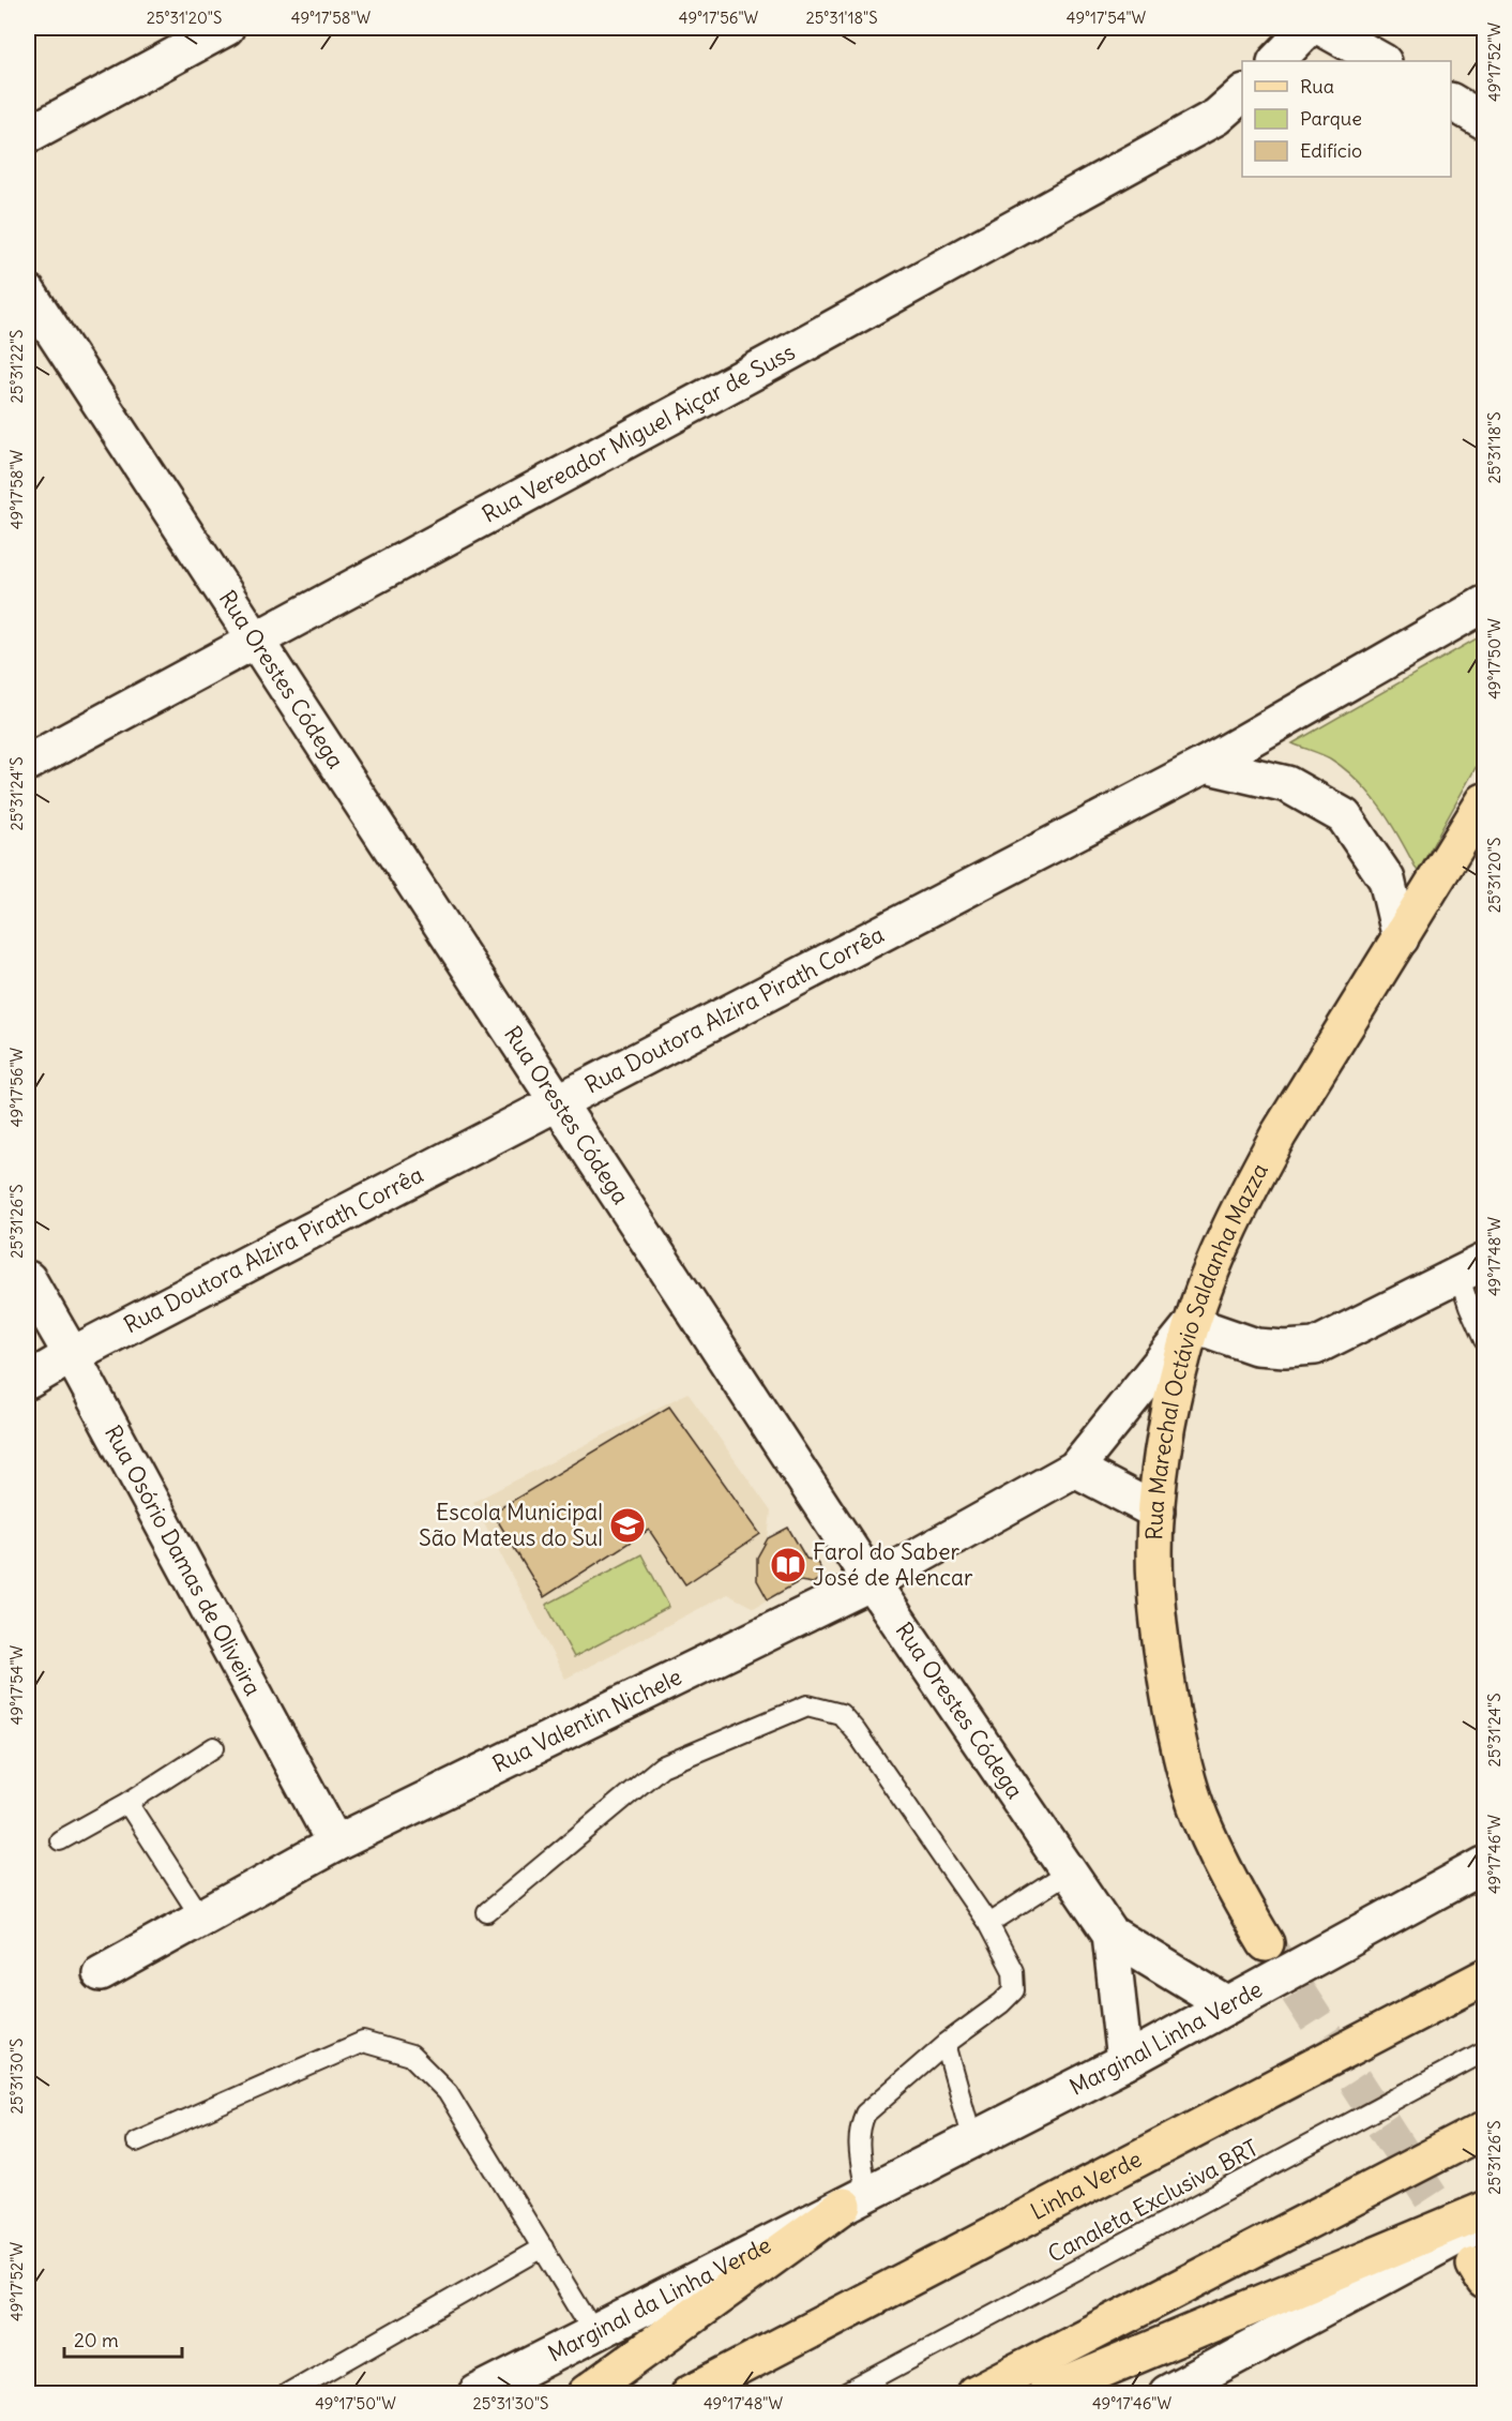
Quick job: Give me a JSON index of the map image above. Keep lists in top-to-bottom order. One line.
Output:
{"streets":{"main road":["Rua Vereador Miguel Aiçar de Suss","Rua Orestes Códega","Rua Doutora Alzira Pirath Corrêa","Rua Marechal Octávio Saldanha Mazza","Rua Osório Damas de Oliveira","Rua Valentin Nichele","Marginal Linha Verde","Linha Verde","Marginal da Linha Verde"],"lane":["Canaleta Exclusiva BRT"]},"crossings":[["Rua Vereador Miguel Aiçar de Suss","Rua Orestes Códega"],["Rua Orestes Códega","Rua Doutora Alzira Pirath Corrêa"],["Rua Orestes Códega","Rua Valentin Nichele"],["Rua Orestes Códega","Marginal Linha Verde"],["Rua Doutora Alzira Pirath Corrêa","Rua Osório Damas de Oliveira"],["Rua Marechal Octávio Saldanha Mazza","Rua Valentin Nichele"],["Rua Osório Damas de Oliveira","Rua Valentin Nichele"],["Marginal Linha Verde","Marginal da Linha Verde"]],"places":{"school or university":["Escola Municipal São Mateus do Sul"],"library":["Farol do Saber José de Alencar"]},"legend":["Rua","Parque","Edifício"],"scale_bar":"20 m","coordinates":["25°31'20\"S","49°17'58\"W","49°17'56\"W","25°31'18\"S","49°17'54\"W","49°17'52\"W","25°31'22\"S","49°17'50\"W","25°31'24\"S","25°31'26\"S","49°17'48\"W","49°17'46\"W","25°31'30\"S"]}
